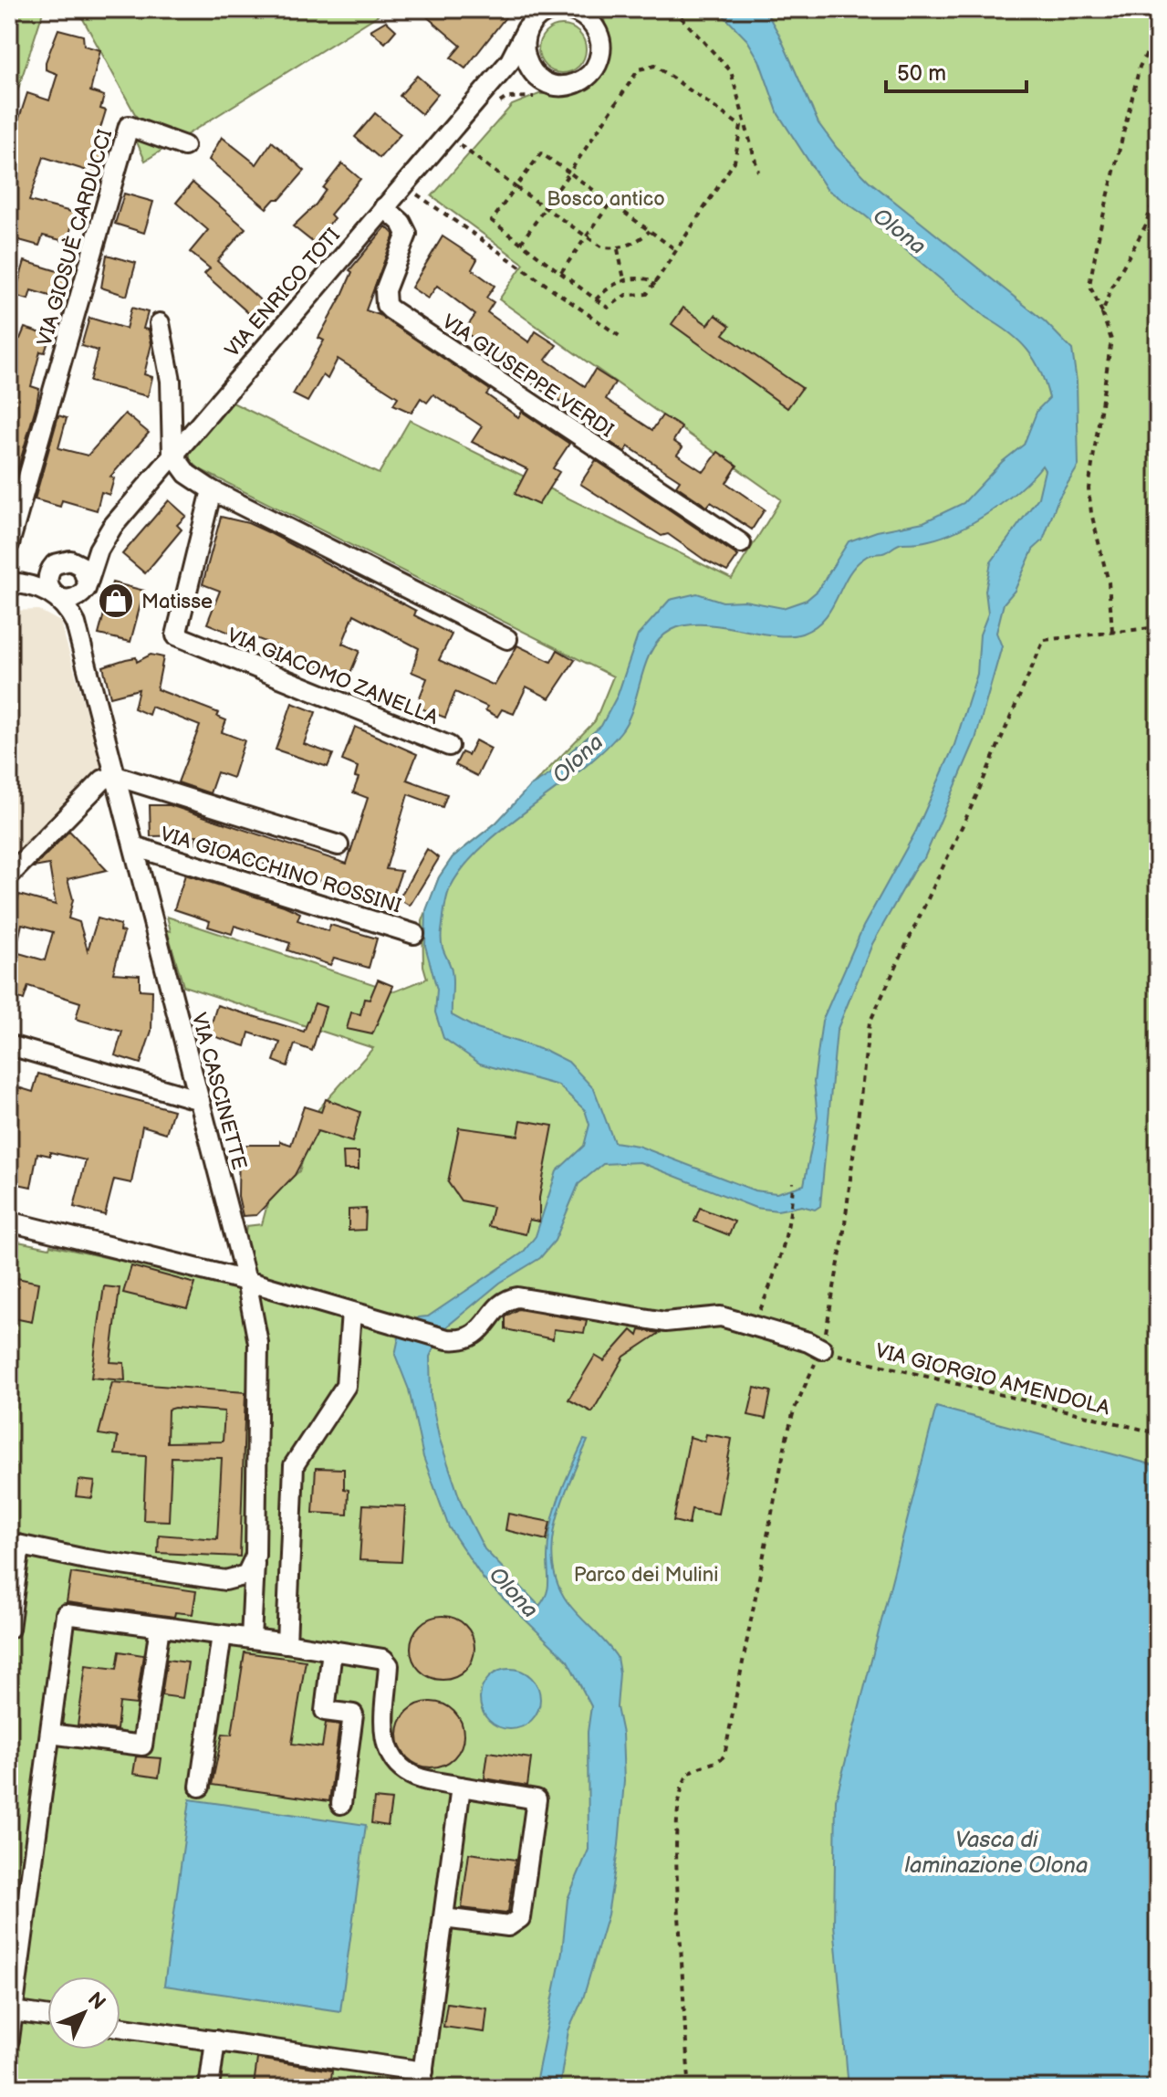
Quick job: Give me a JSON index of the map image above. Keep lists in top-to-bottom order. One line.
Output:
{"streets":{"street":["VIA GIOSUÈ CARDUCCI","VIA ENRICO TOTI","VIA GIUSEPPE VERDI","VIA GIACOMO ZANELLA","VIA GIOACCHINO ROSSINI","VIA CASCINETTE"],"path":["VIA GIORGIO AMENDOLA"]},"crossings":[["VIA ENRICO TOTI","VIA GIUSEPPE VERDI"],["VIA ENRICO TOTI","VIA CASCINETTE"],["VIA GIOACCHINO ROSSINI","VIA CASCINETTE"]],"water":["Olona","Vasca di laminazione Olona"],"parks":["Bosco antico","Parco dei Mulini"],"places":{"shop":["Matisse"]},"scale_bar":"50 m","north":"top right"}
